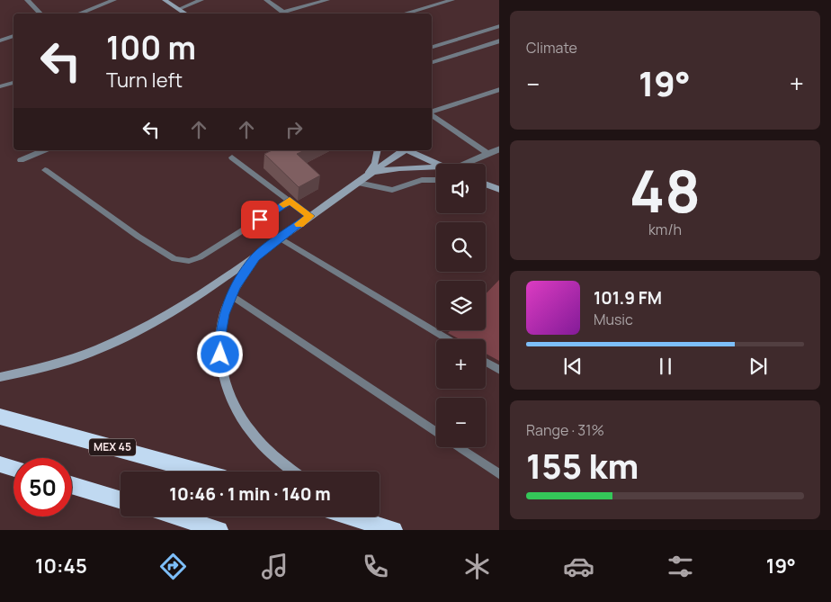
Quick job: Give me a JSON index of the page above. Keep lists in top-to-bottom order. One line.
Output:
{"streets":{"highway":["MEX 45"]},"page":{"tile":["Climate",["48","km/h"],["Range · 31%","155 km"]],"turn":["100 m","Turn left"],"heat":["−","19°","+"],"map_buttons":["+","−"],"song":["101.9 FM","Music"],"limit":"50","trip":"10:46 · 1 min · 140 m","tabs":["10:45","19°"]}}
